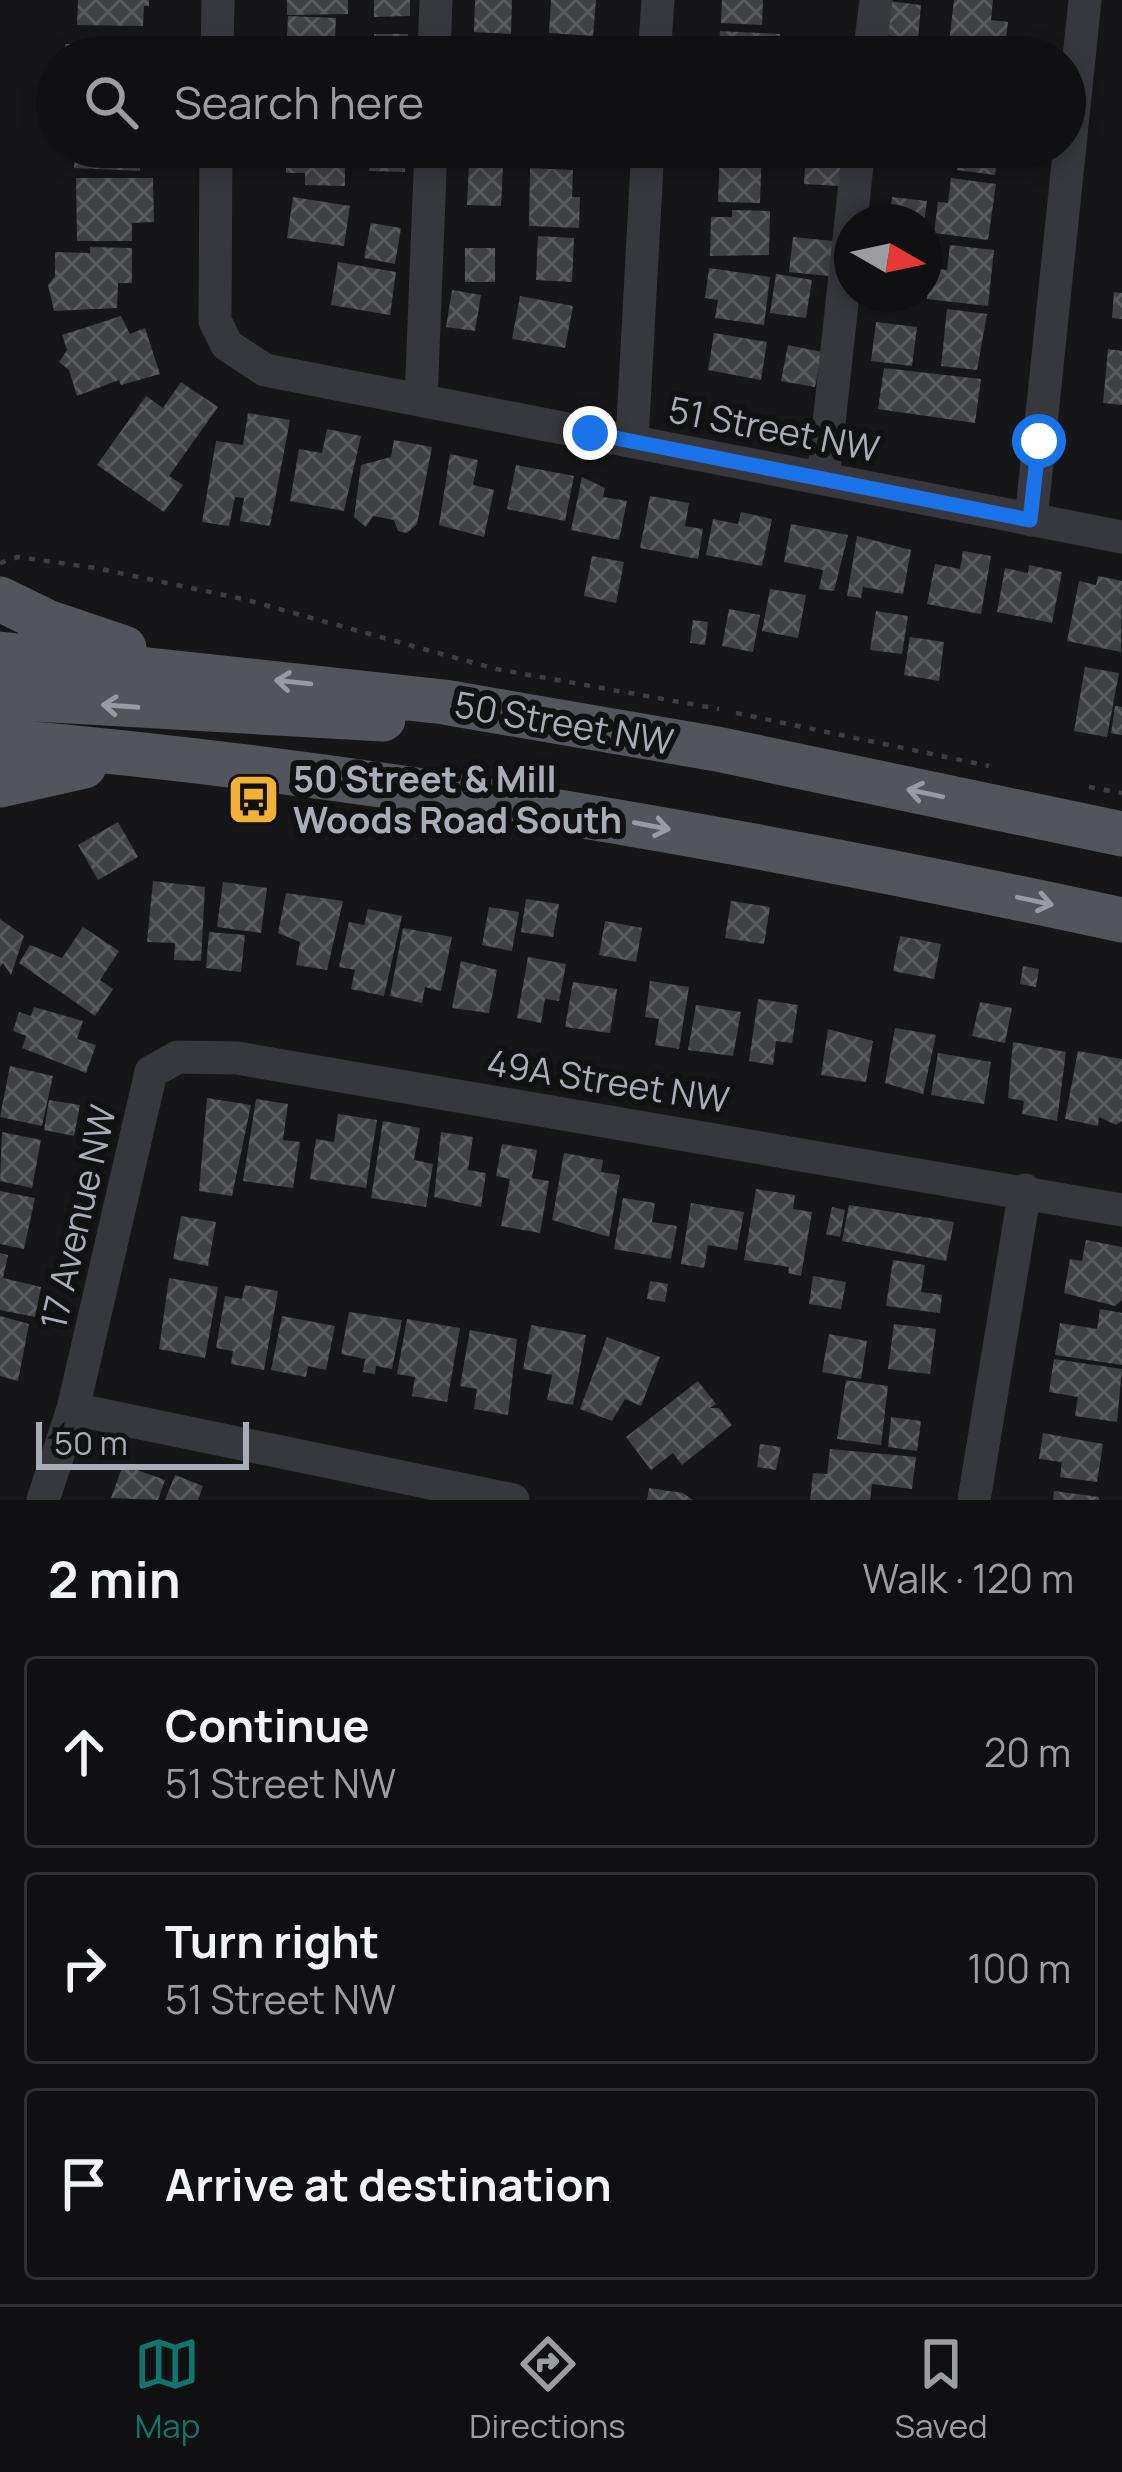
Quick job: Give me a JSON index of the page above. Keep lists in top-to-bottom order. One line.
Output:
{"streets":{"main road":["50 Street NW"],"street":["51 Street NW","49A Street NW","17 Avenue NW"]},"crossings":[["49A Street NW","17 Avenue NW"]],"places":{"bus stop":["50 Street & Mill Woods Road South"]},"scale_bar":"50 m","north":"right","page":{"search":"Search here","scale":"50 m","heading":["2 min","Walk · 120 m"],"list":[["Continue","51 Street NW","20 m"],["Turn right","51 Street NW","100 m"],"Arrive at destination"],"nav":["Map","Directions","Saved"]}}
